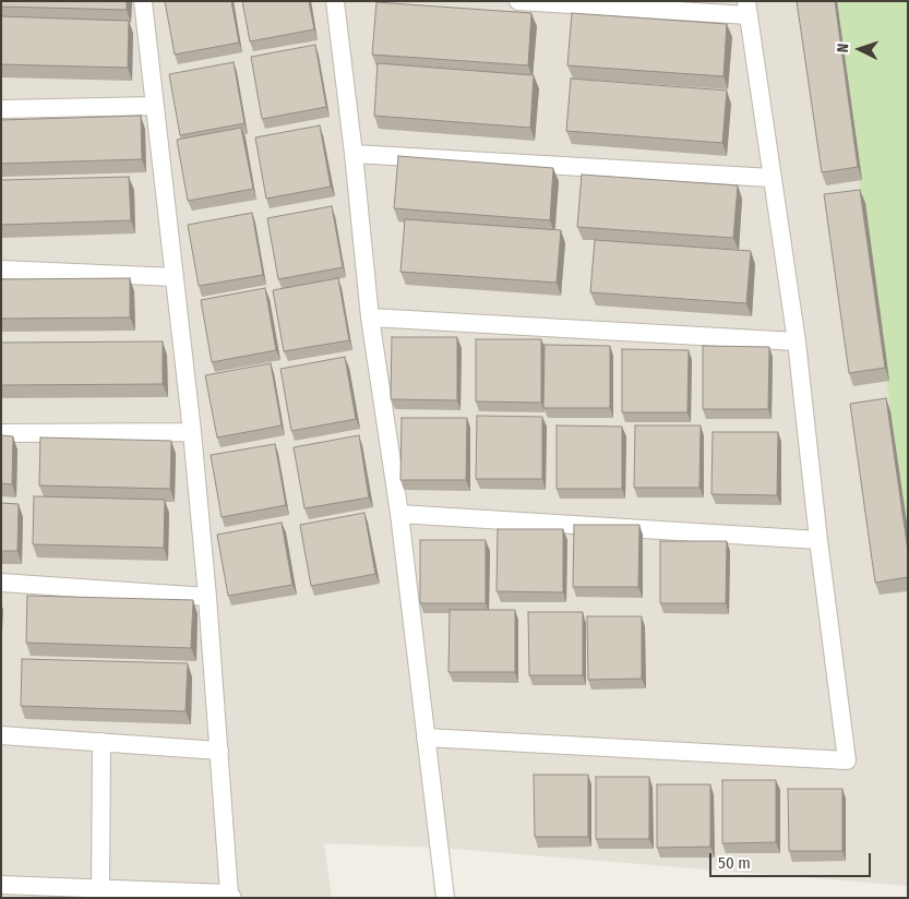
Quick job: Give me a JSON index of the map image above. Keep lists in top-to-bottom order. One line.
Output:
{"scale_bar":"50 m","north":"left"}
